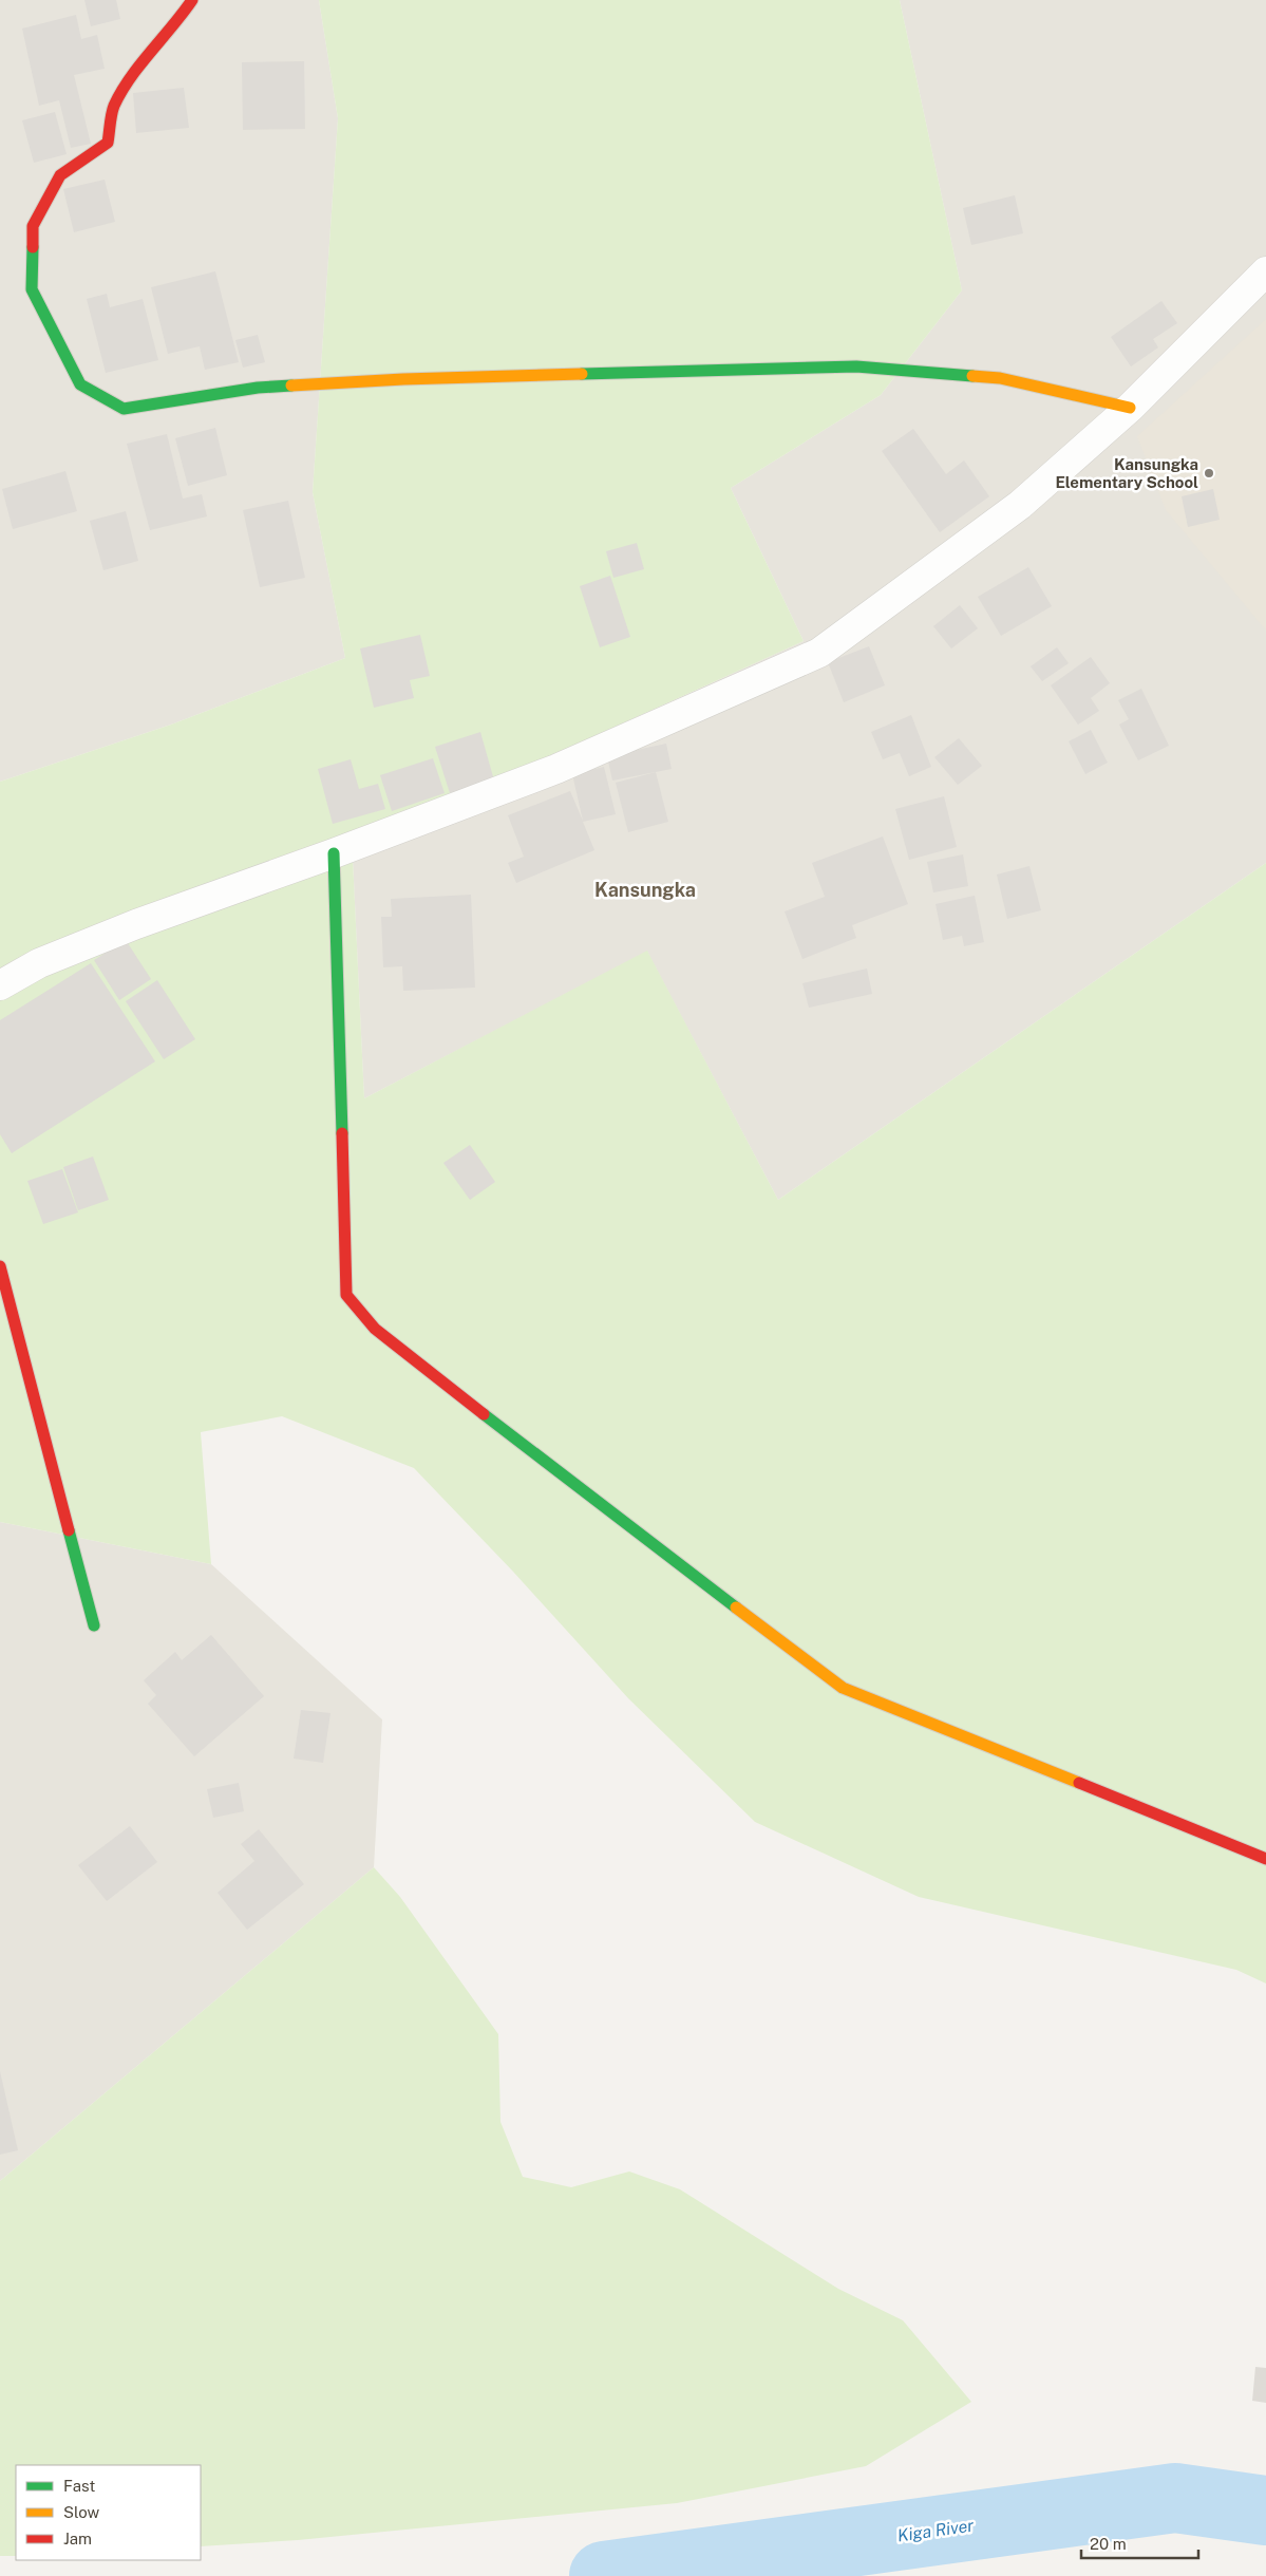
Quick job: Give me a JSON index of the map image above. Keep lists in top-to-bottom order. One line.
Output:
{"districts":["Kansungka"],"water":["Kiga River"],"places":["Kansungka Elementary School"],"legend":["Fast","Slow","Jam"],"scale_bar":"20 m"}
